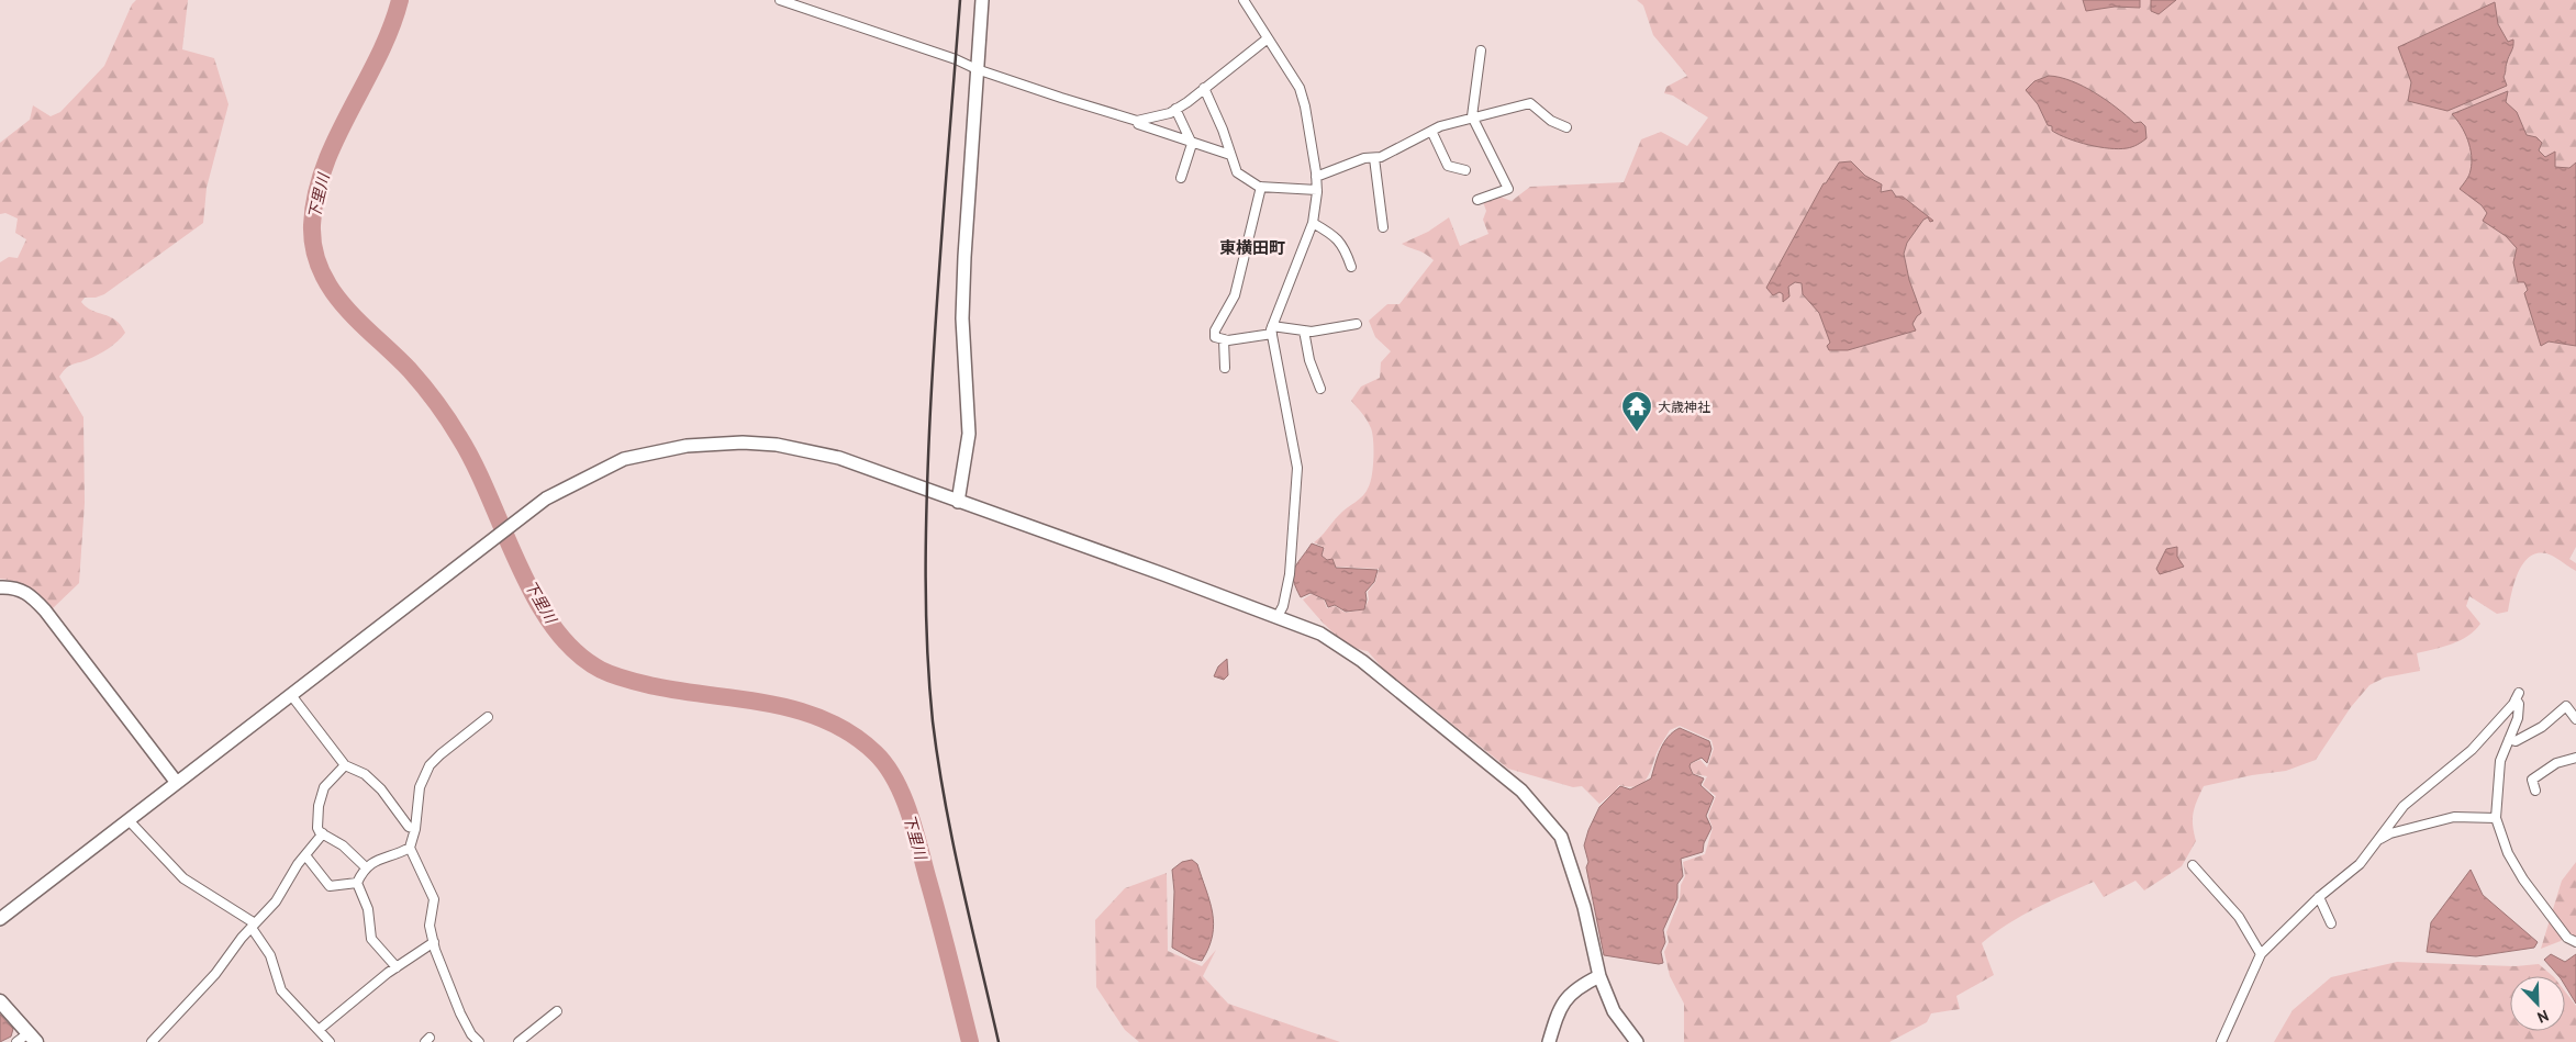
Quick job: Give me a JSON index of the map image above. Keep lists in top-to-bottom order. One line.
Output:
{"districts":["東横田町"],"water":["下里川"],"places":{"temple":["大歳神社"]},"north":"bottom right"}
